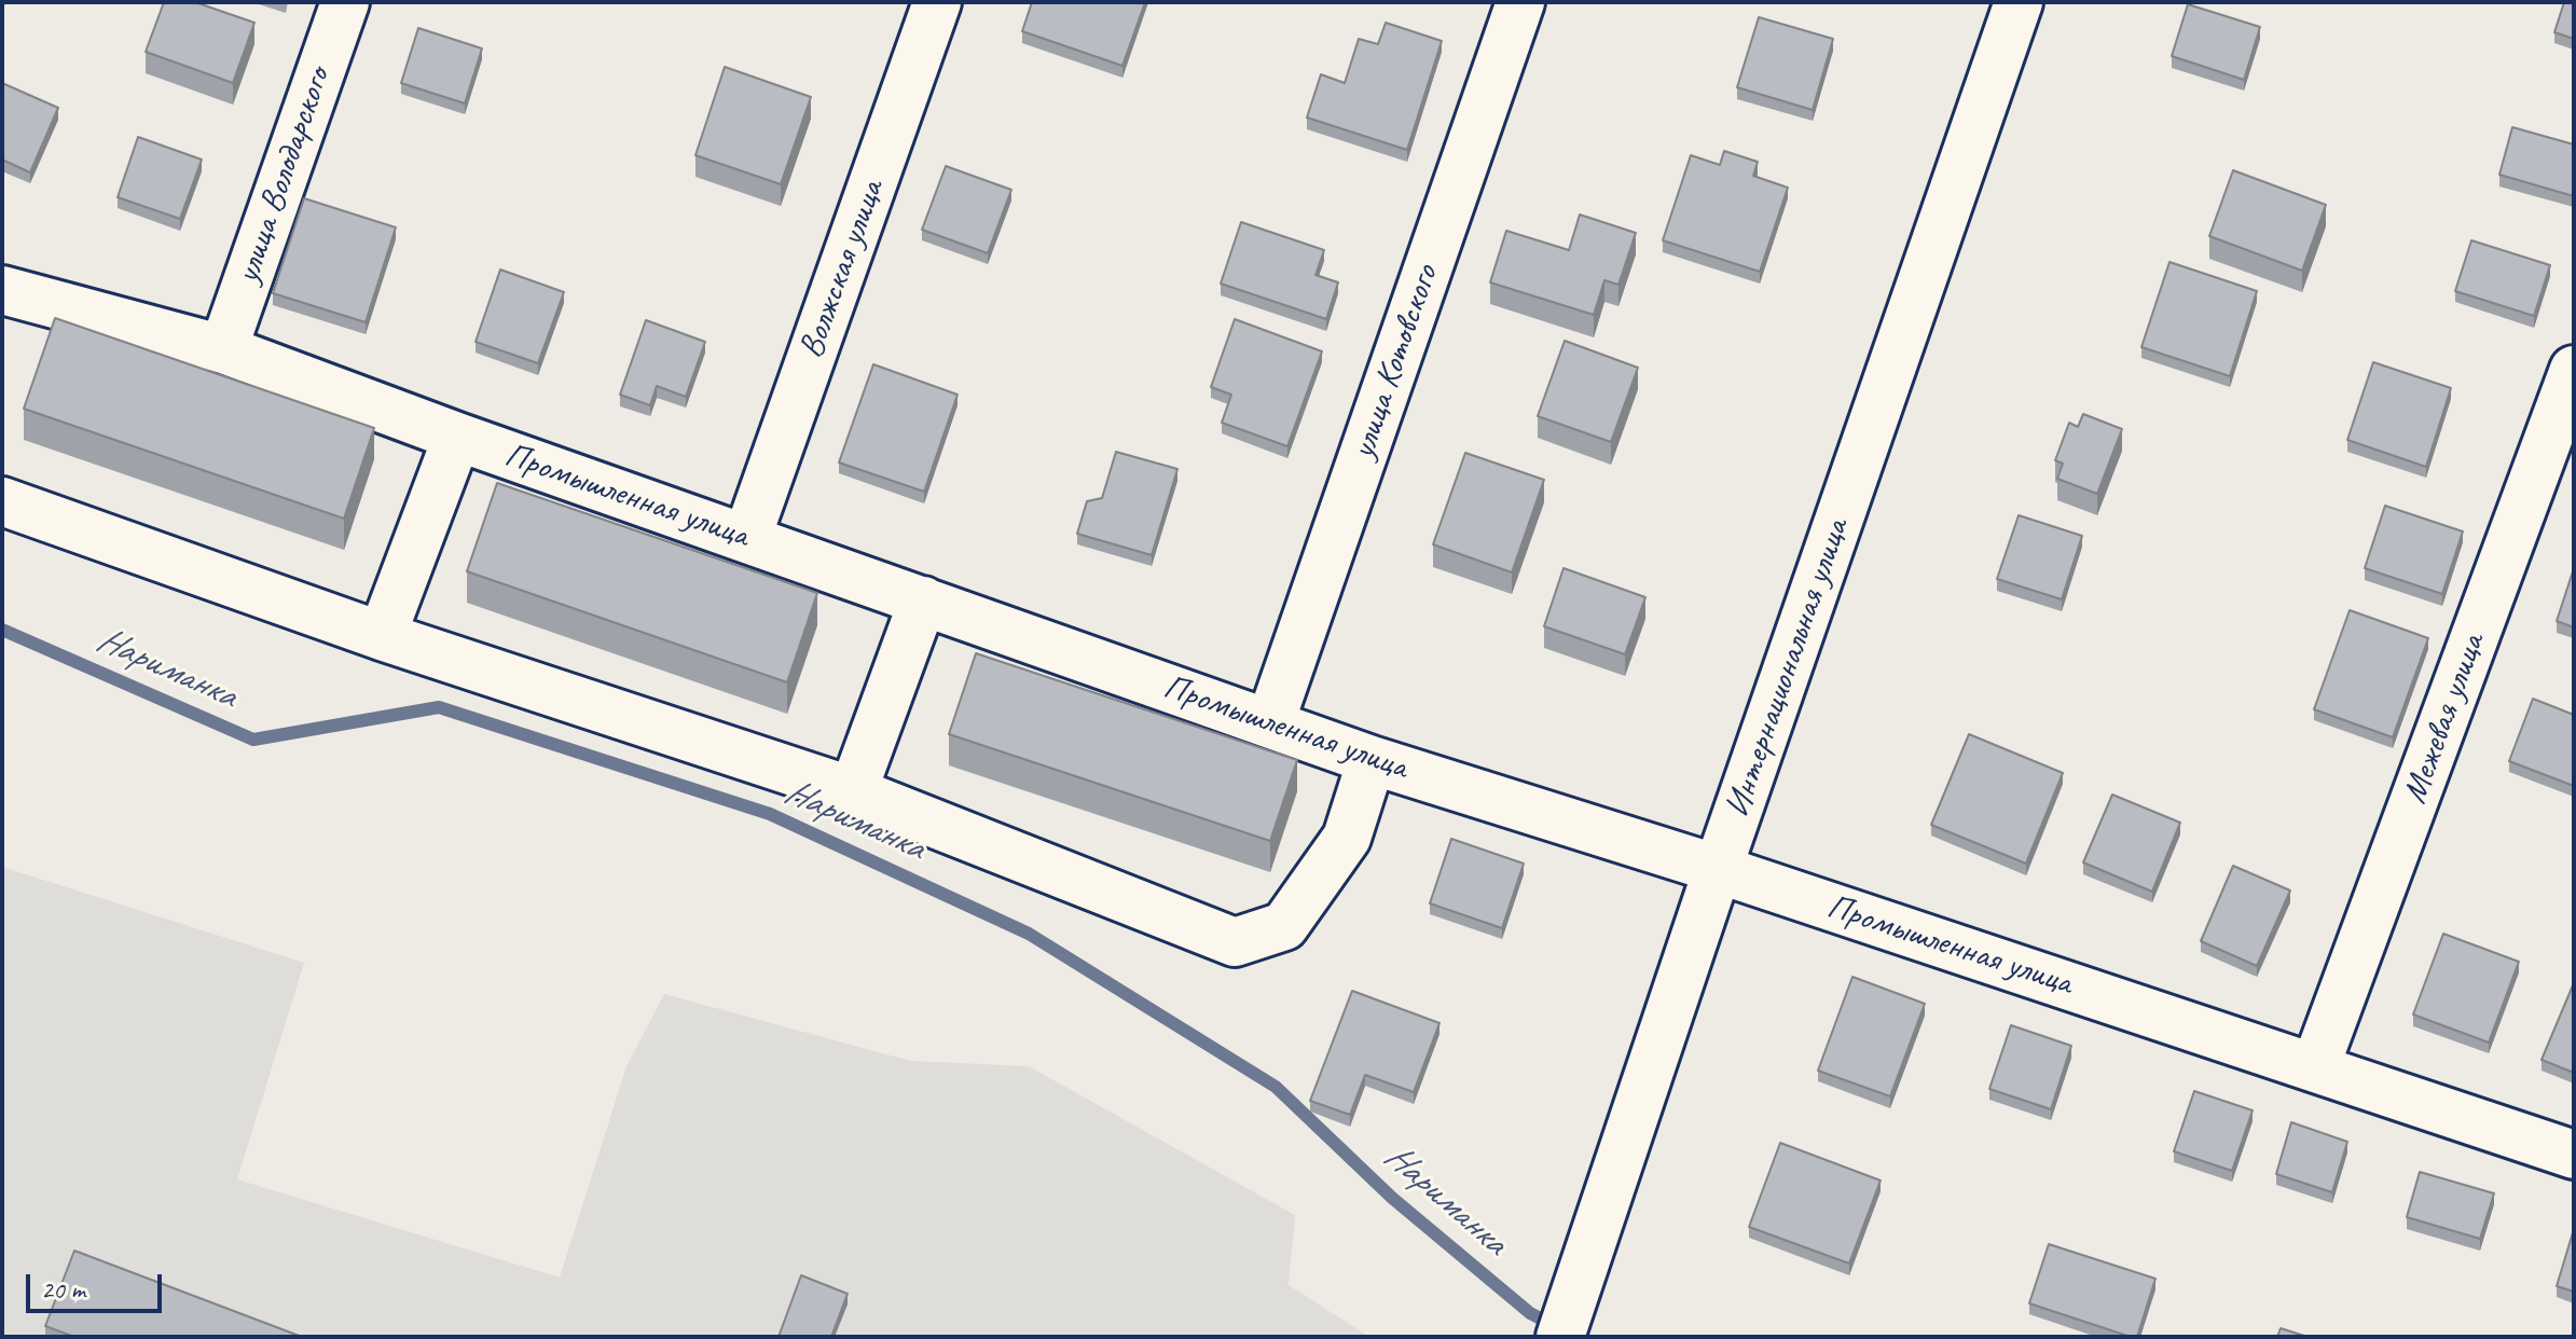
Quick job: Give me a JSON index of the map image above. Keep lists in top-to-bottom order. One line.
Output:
{"streets":{"street":["улица Володарского","Волжская улица","улица Котовского","Промышленная улица","Интернациональная улица","Межевая улица"]},"crossings":[["улица Володарского","Промышленная улица"],["Волжская улица","Промышленная улица"],["улица Котовского","Промышленная улица"],["Промышленная улица","Интернациональная улица"],["Промышленная улица","Межевая улица"]],"water":["Нариманка"],"scale_bar":"20 m"}
